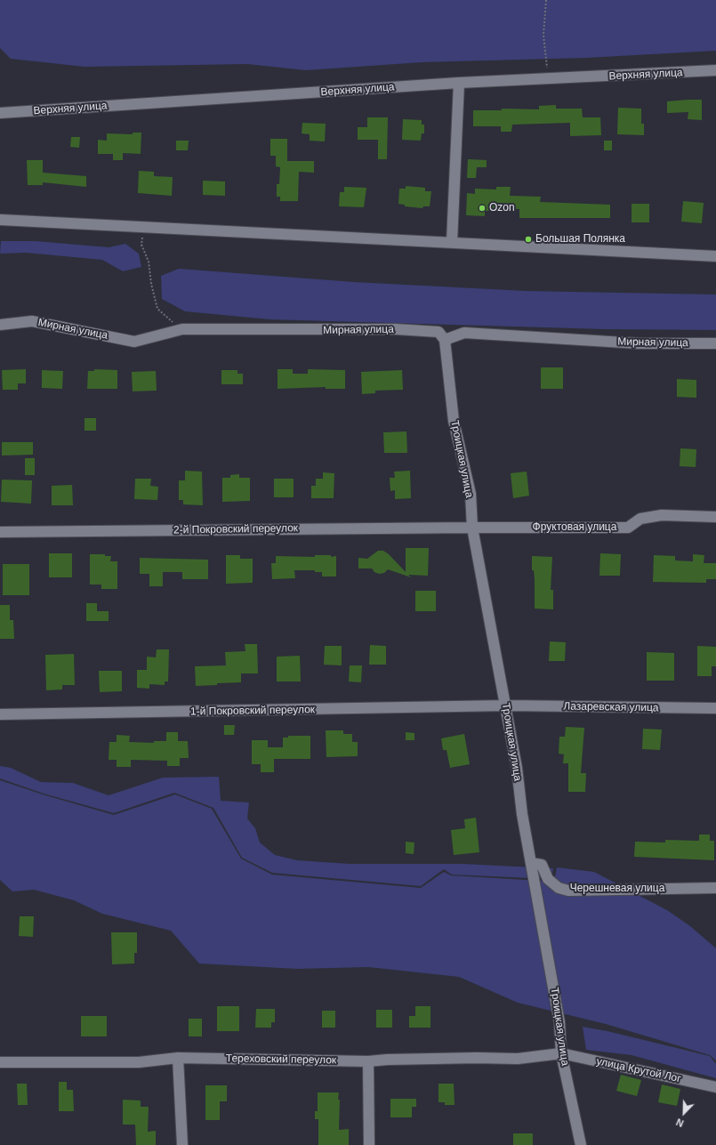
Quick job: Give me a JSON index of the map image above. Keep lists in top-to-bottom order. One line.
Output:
{"streets":{"street":["Верхняя улица","Мирная улица","Троицкая улица","Фруктовая улица","2-й Покровский переулок","Лазаревская улица","1-й Покровский переулок","Черешневая улица","Тереховский переулок","улица Крутой Лог"]},"crossings":[["Мирная улица","Троицкая улица"],["Троицкая улица","Фруктовая улица"],["Троицкая улица","2-й Покровский переулок"],["Троицкая улица","Лазаревская улица"],["Троицкая улица","1-й Покровский переулок"],["Троицкая улица","Черешневая улица"],["Троицкая улица","Тереховский переулок"],["Троицкая улица","улица Крутой Лог"],["Фруктовая улица","2-й Покровский переулок"],["Лазаревская улица","1-й Покровский переулок"],["Тереховский переулок","улица Крутой Лог"]],"places":["Ozon","Большая Полянка"],"north":"bottom left"}
